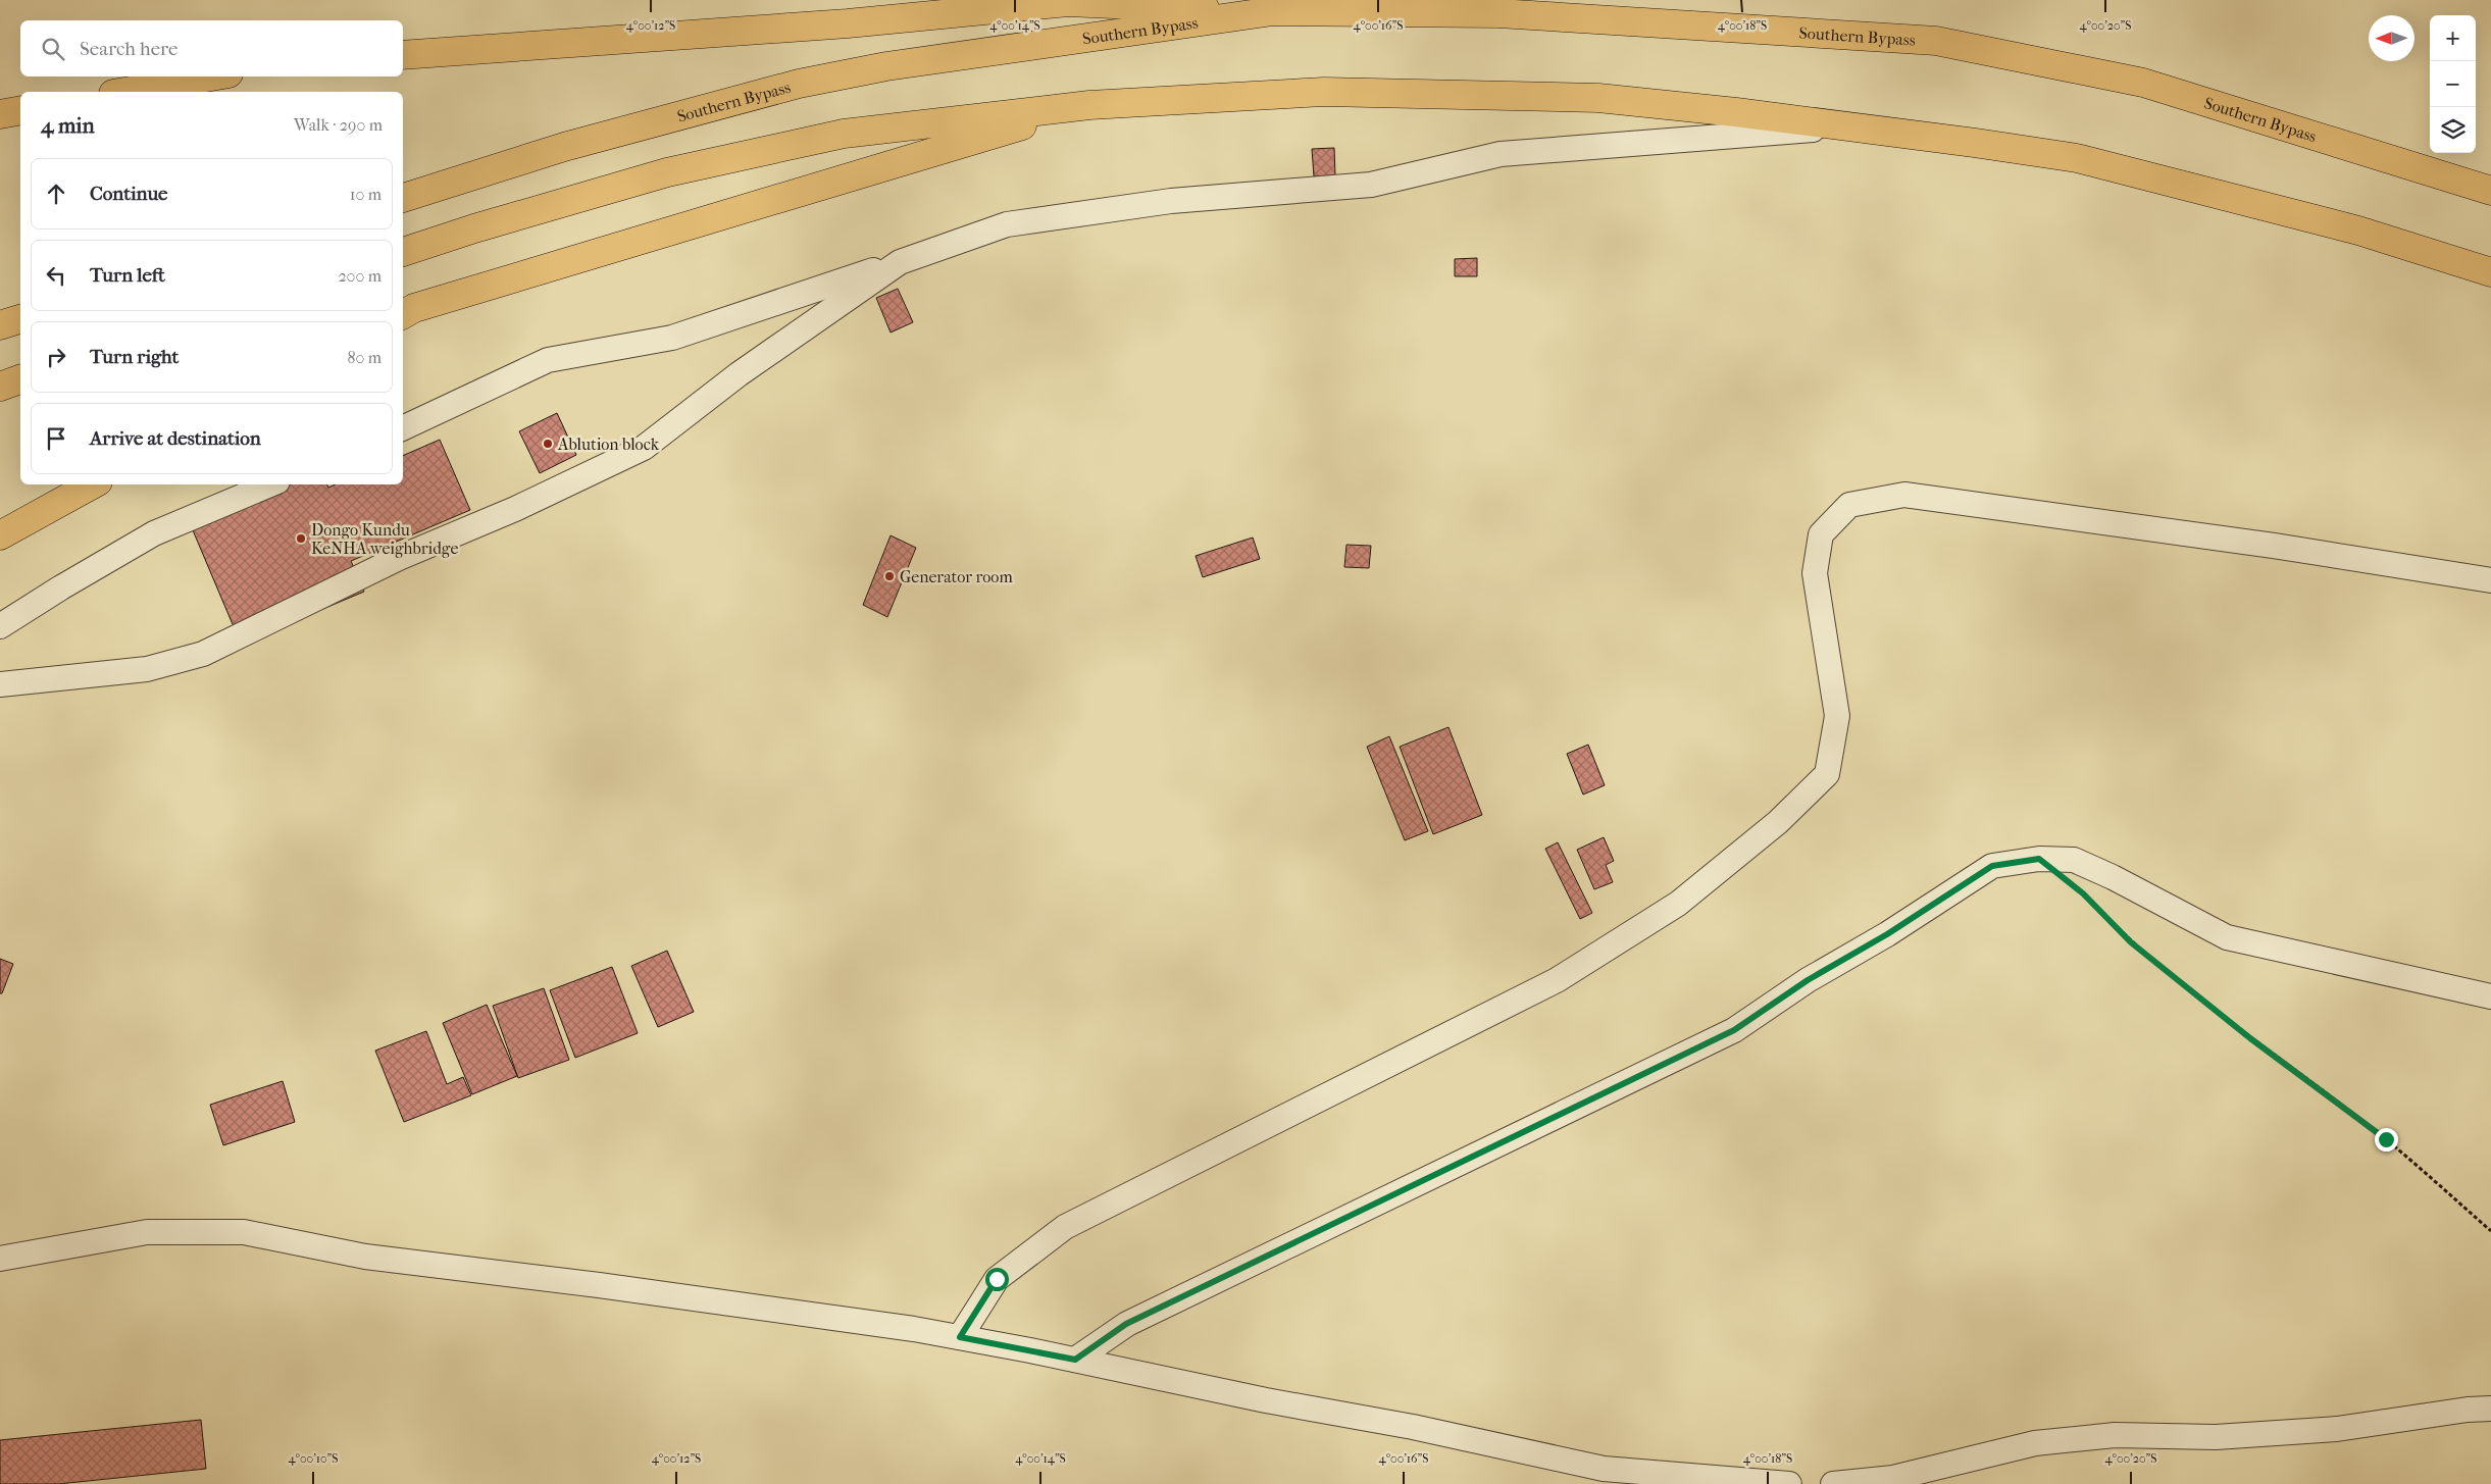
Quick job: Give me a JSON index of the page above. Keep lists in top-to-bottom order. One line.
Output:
{"streets":{"highway":["Southern Bypass"]},"places":["Ablution block","Dongo Kundu KeNHA weighbridge","Generator room"],"north":"left","page":{"map_buttons":["+","−"],"search":"Search here","heading":["4 min","Walk · 290 m"],"list":[["Continue","10 m"],["Turn left","200 m"],["Turn right","80 m"],"Arrive at destination"]},"coordinates":["4°00'12\"S","4°00'14\"S","4°00'16\"S","4°00'18\"S","4°00'20\"S","4°00'10\"S"]}
